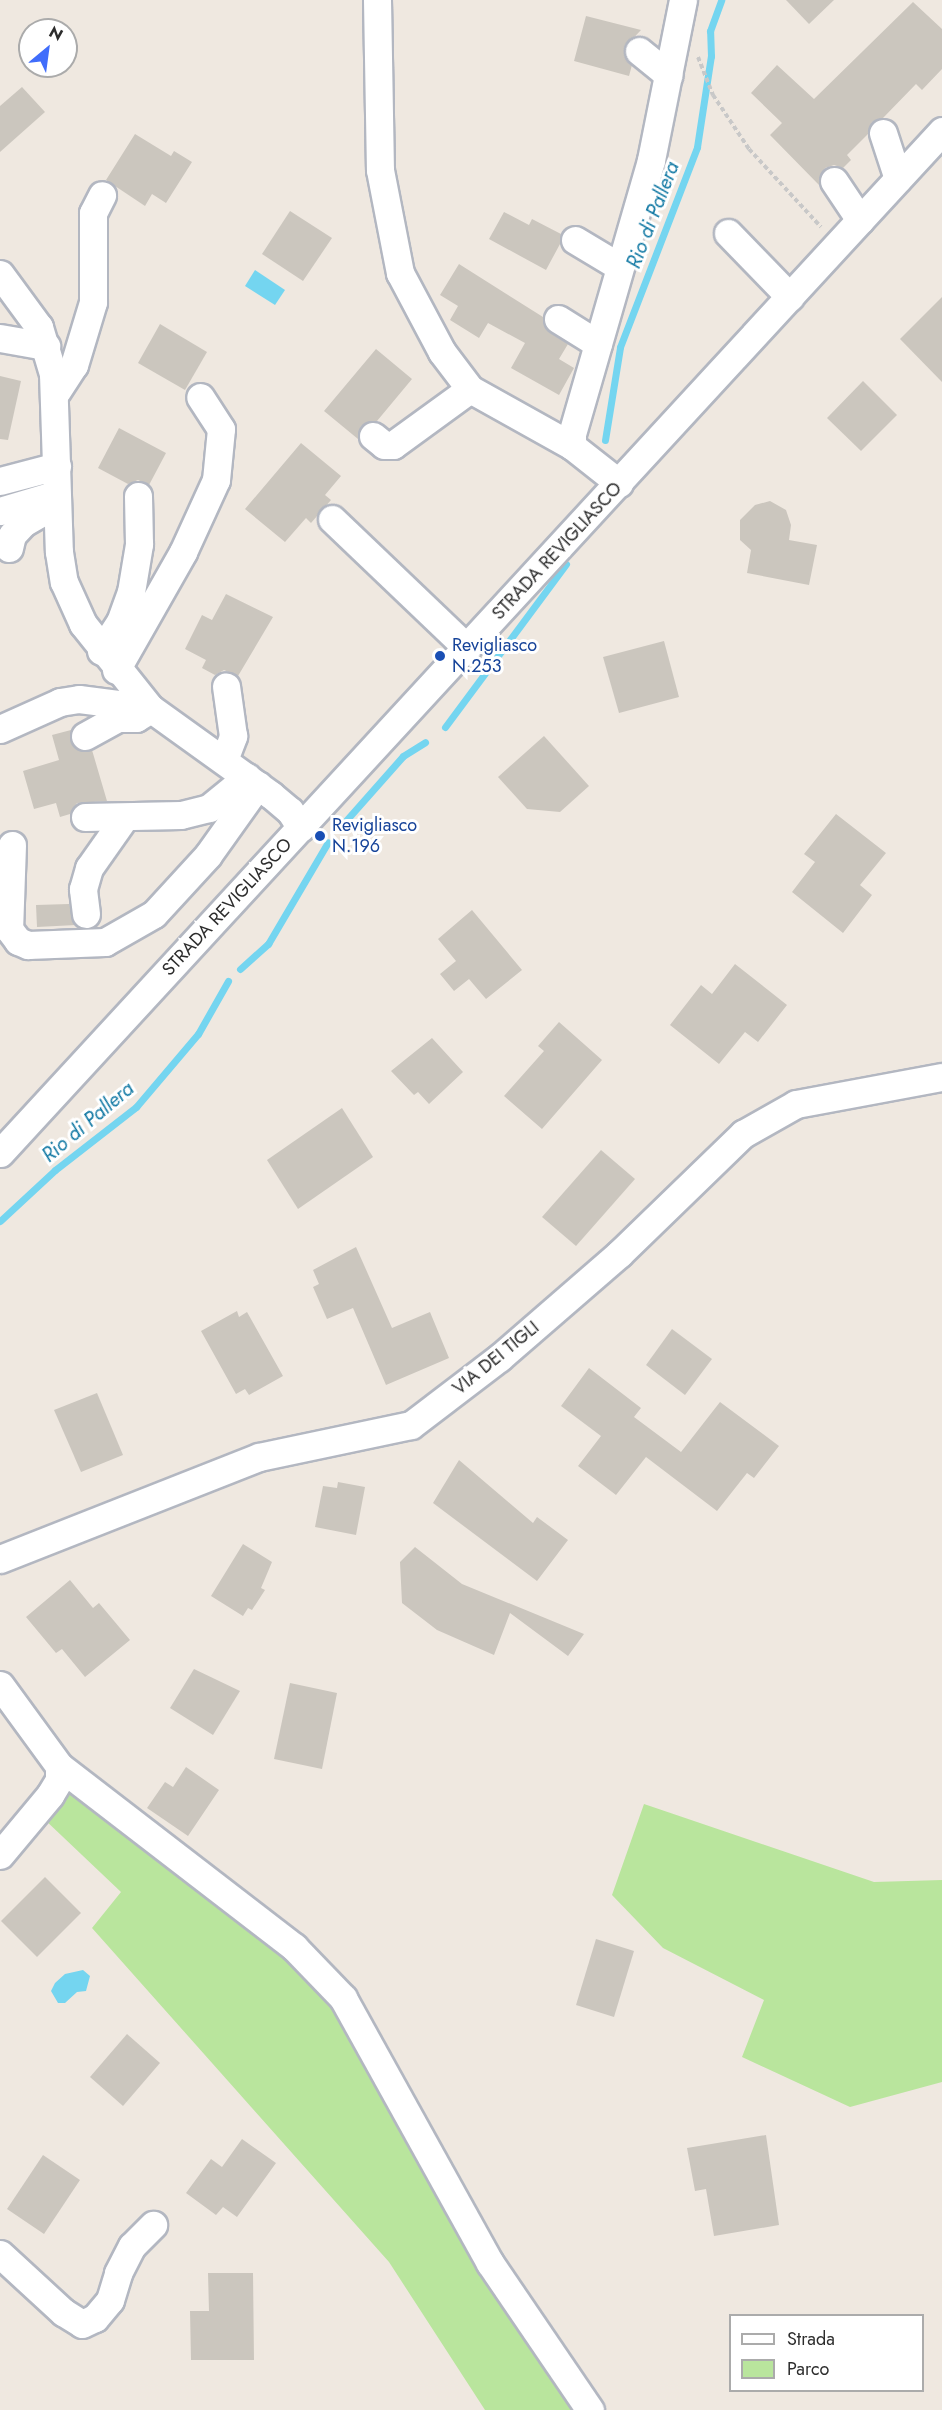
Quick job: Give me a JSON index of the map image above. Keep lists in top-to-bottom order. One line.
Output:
{"streets":{"street":["STRADA REVIGLIASCO","VIA DEI TIGLI"]},"water":["Rio di Pallera"],"places":["Revigliasco N.253","Revigliasco N.196"],"legend":["Strada","Parco"],"north":"top right"}
